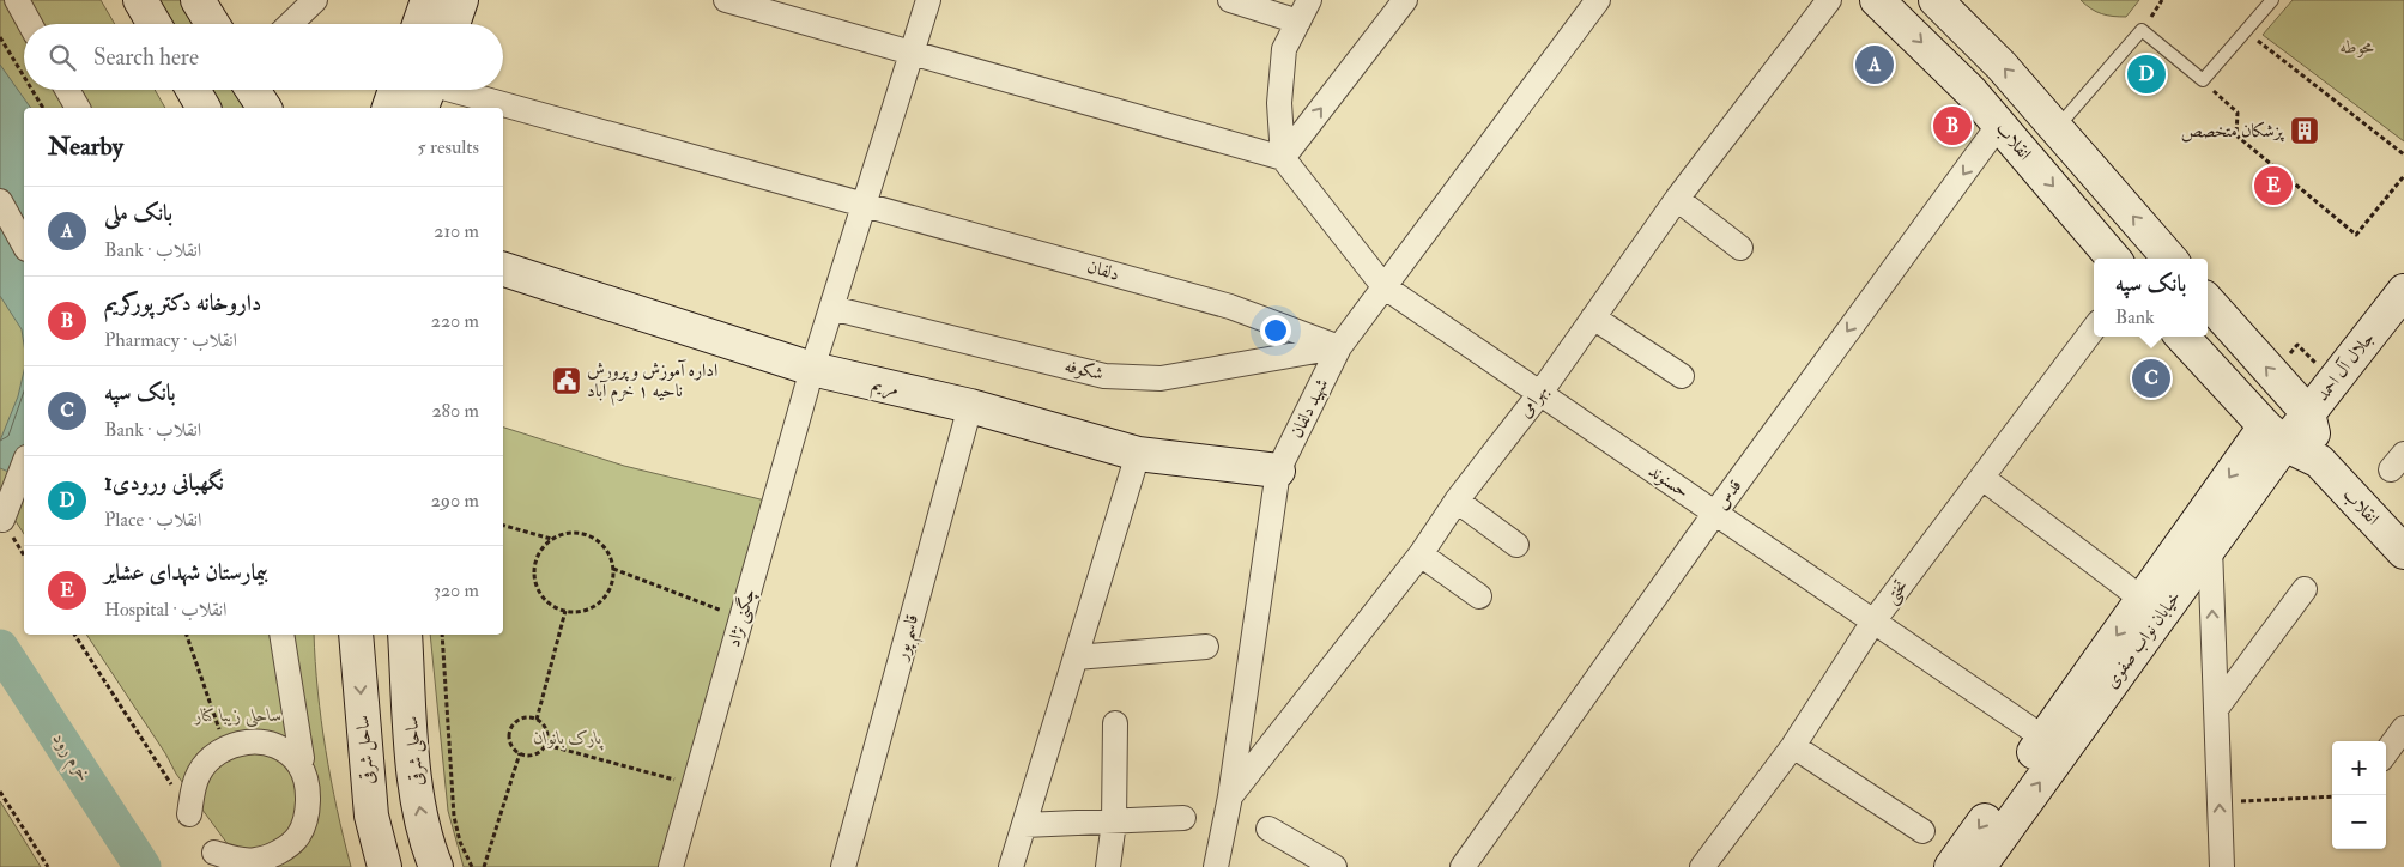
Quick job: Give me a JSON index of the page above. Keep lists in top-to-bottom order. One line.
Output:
{"streets":{"main road":["انقلاب","جلال آل احمد","مریم","خیابان نواب صفوی","ساحل شرقی","ساحلی شرقی"],"street":["دلفان","شکوفه","بهرامی","شهید دلفان","حسنوند","قدس","تختی","چگنی نژاد","قاسم پور"]},"crossings":[["انقلاب","قدس"],["انقلاب","خیابان نواب صفوی"],["دلفان","شکوفه"],["دلفان","شهید دلفان"],["دلفان","چگنی نژاد"],["جلال آل احمد","خیابان نواب صفوی"],["شکوفه","شهید دلفان"],["شکوفه","چگنی نژاد"],["مریم","شهید دلفان"],["مریم","چگنی نژاد"],["مریم","قاسم پور"],["بهرامی","شهید دلفان"],["بهرامی","حسنوند"],["شهید دلفان","حسنوند"],["حسنوند","قدس"],["حسنوند","تختی"],["حسنوند","خیابان نواب صفوی"]],"one_way":["قدس","ساحل شرقی","ساحلی شرقی"],"water":["خرم رود"],"parks":["محوطه","ساحلی زیبا کنار","پارک بانوان"],"places":{"building":["پزشکان متخصص"],"public building":["اداره آموزش و پرورش ناحیه ۱ خرم آباد"]},"page":{"search":"Search here","pins":["A","D","B","E","C"],"heading":["Nearby","5 results"],"list":[{"mark":"A","name":"بانک ملی","note":"Bank · انقلاب","value":"210 m"},{"mark":"B","name":"داروخانه دکتر پورکریم","note":"Pharmacy · انقلاب","value":"220 m"},{"mark":"C","name":"بانک سپه","note":"Bank · انقلاب","value":"280 m"},{"mark":"D","name":"نگهبانی ورودی1","note":"Place · انقلاب","value":"290 m"},{"mark":"E","name":"بیمارستان شهدای عشایر","note":"Hospital · انقلاب","value":"320 m"}],"popup":["بانک سپه","Bank"],"map_buttons":["+","−"]}}
